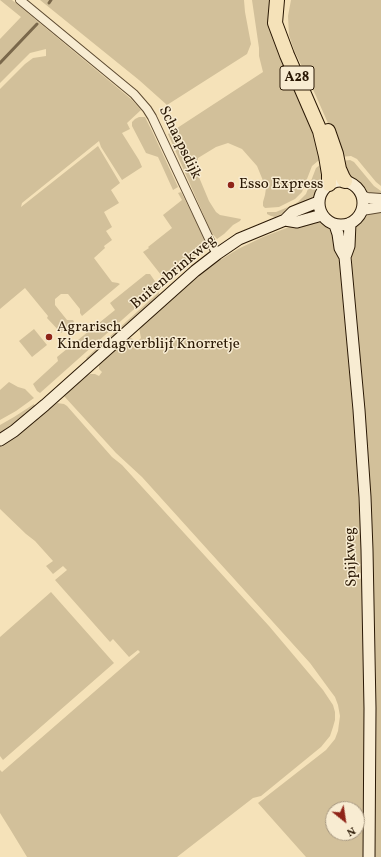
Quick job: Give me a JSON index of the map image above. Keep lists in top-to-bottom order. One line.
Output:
{"streets":{"highway":["A28"],"main road":["Buitenbrinkweg","Spijkweg"],"street":["Schaapsdijk"]},"crossings":[["A28","Buitenbrinkweg"],["A28","Spijkweg"],["Schaapsdijk","Buitenbrinkweg"],["Buitenbrinkweg","Spijkweg"]],"places":["Esso Express","Agrarisch Kinderdagverblijf Knorretje"],"north":"bottom right"}
